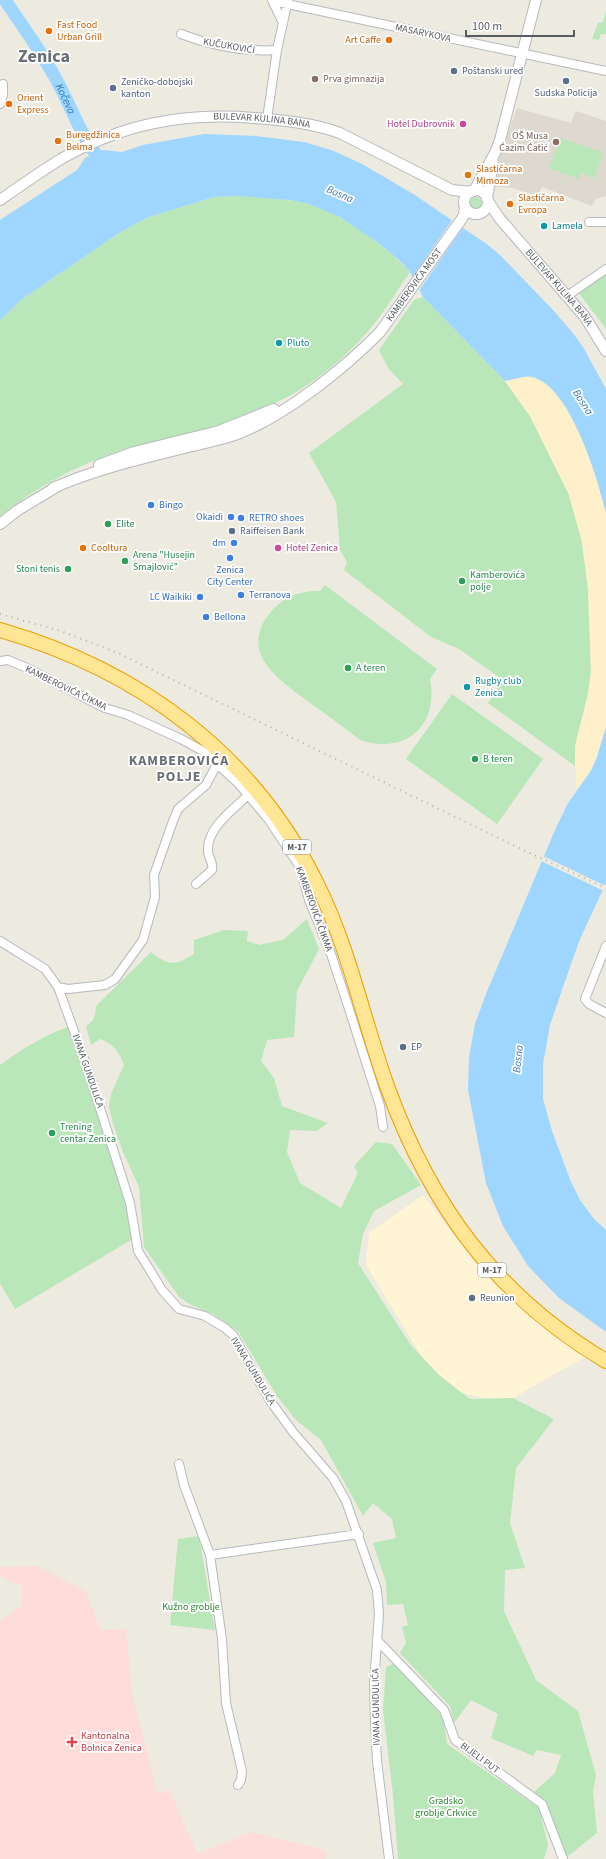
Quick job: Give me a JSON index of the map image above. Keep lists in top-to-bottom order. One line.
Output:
{"streets":{"highway":["M-17"],"street":["MASARYKOVA","KUČUKOVIĆI","BULEVAR KULINA BANA","KAMBEROVIĆA MOST","KAMBEROVIĆA ČIKMA","IVANA GUNDULIĆA","BIJELI PUT"]},"crossings":[["BULEVAR KULINA BANA","KAMBEROVIĆA MOST"],["IVANA GUNDULIĆA","BIJELI PUT"]],"districts":["Zenica","KAMBEROVIĆA POLJE"],"water":["Kočeva","Bosna"],"parks":["Kužno groblje","Gradsko groblje Crkvice"],"places":{"other":["Fast Food Urban Grill","Art Caffe","Poštanski ured","Prva gimnazija","Sudska Policija","Zeničko-dobojski kanton","Orient Express","Hotel Dubrovnik","Buregdžinica Belma","OŠ Musa Ćazim Ćatić","Slastičarna Mimoza","Slastičarna Evropa","Lamela","Pluto","Bingo","Okaidi","RETRO shoes","Elite","Raiffeisen Bank","dm","Cooltura","Hotel Zenica","Zenica City Center","Arena \"Husejin Smajlović\"","Stoni tenis","Kamberovića polje","Terranova","LC Waikiki","Bellona","A teren","Rugby club Zenica","B teren","EP","Trening centar Zenica","Reunion"],"health":["Kantonalna Bolnica Zenica"]},"scale_bar":"100 m"}
